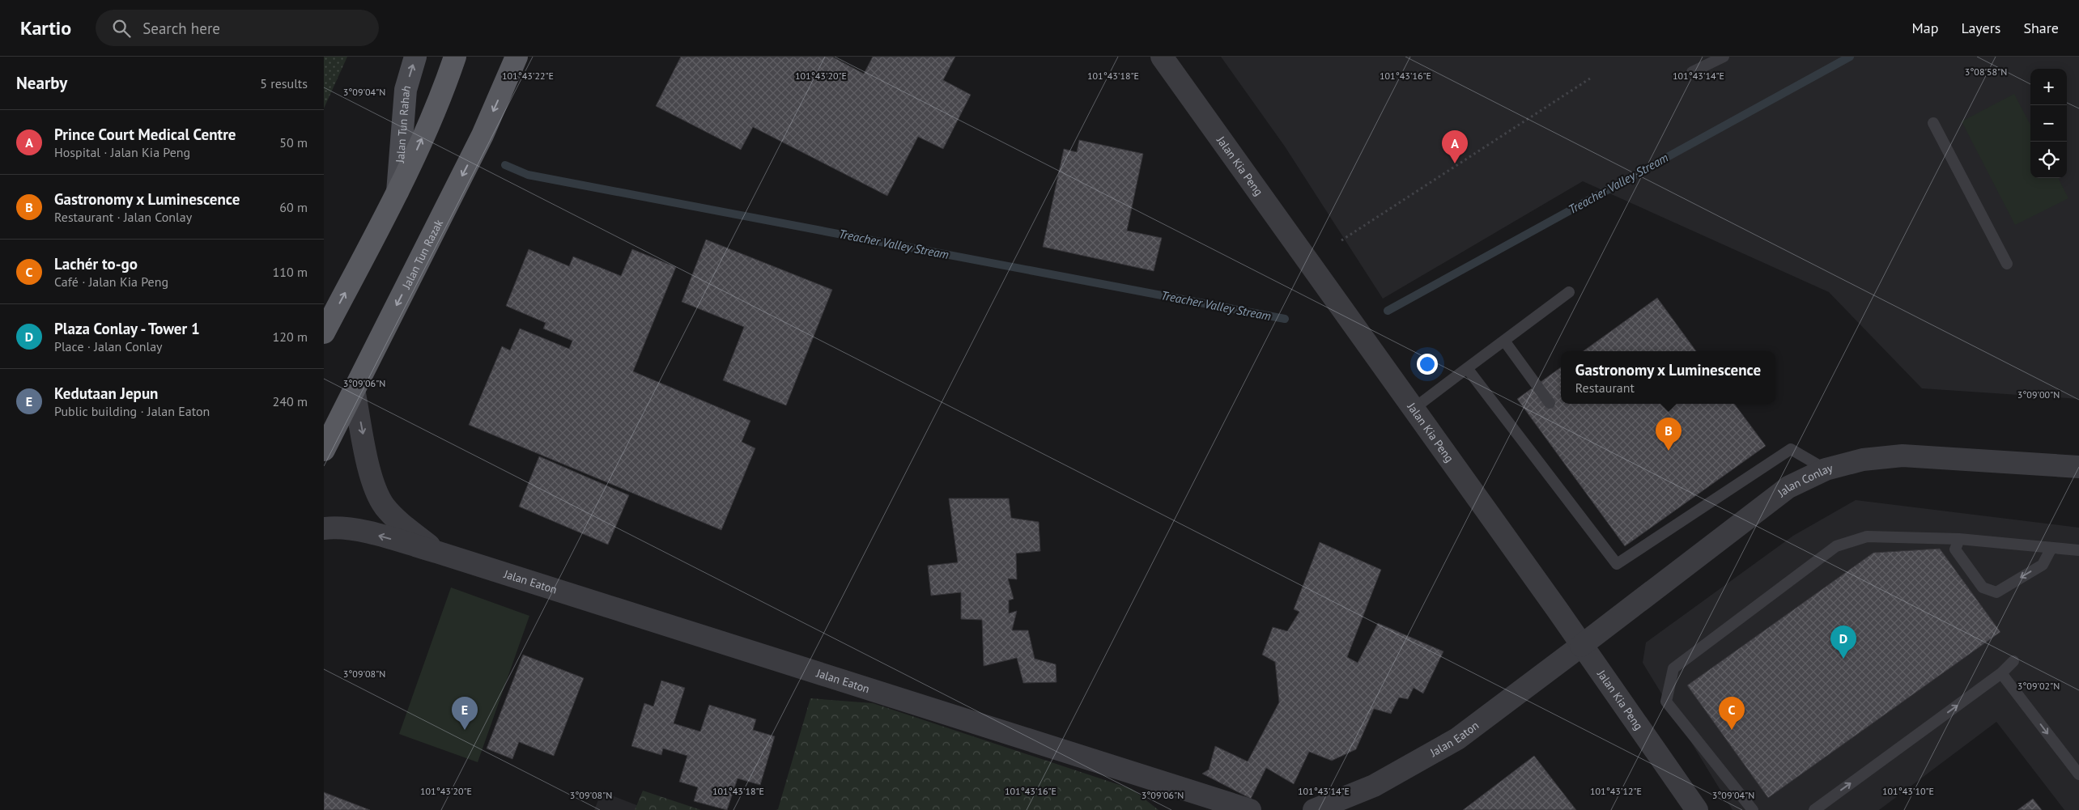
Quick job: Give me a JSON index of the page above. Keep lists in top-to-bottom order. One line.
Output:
{"streets":{"main road":["Jalan Tun Rahah","Jalan Tun Razak"],"street":["Jalan Kia Peng","Jalan Conlay","Jalan Eaton"]},"crossings":[["Jalan Kia Peng","Jalan Conlay"],["Jalan Kia Peng","Jalan Eaton"],["Jalan Tun Razak","Jalan Eaton"],["Jalan Conlay","Jalan Eaton"]],"water":["Treacher Valley Stream"],"page":{"header":"Kartio","search":"Search here","nav":["Map","Layers","Share"],"heading":["Nearby","5 results"],"map_buttons":["+","−"],"list":[{"mark":"A","name":"Prince Court Medical Centre","note":"Hospital · Jalan Kia Peng","value":"50 m"},{"mark":"B","name":"Gastronomy x Luminescence","note":"Restaurant · Jalan Conlay","value":"60 m"},{"mark":"C","name":"Lachér to-go","note":"Café · Jalan Kia Peng","value":"110 m"},{"mark":"D","name":"Plaza Conlay - Tower 1","note":"Place · Jalan Conlay","value":"120 m"},{"mark":"E","name":"Kedutaan Jepun","note":"Public building · Jalan Eaton","value":"240 m"}],"pins":["A","B","D","C","E"],"popup":["Gastronomy x Luminescence","Restaurant"]},"coordinates":["3°08'58\"N","101°43'22\"E","101°43'20\"E","101°43'18\"E","101°43'16\"E","101°43'14\"E","3°09'04\"N","3°09'06\"N","3°09'00\"N","3°09'08\"N","3°09'02\"N","101°43'12\"E","101°43'10\"E"]}
